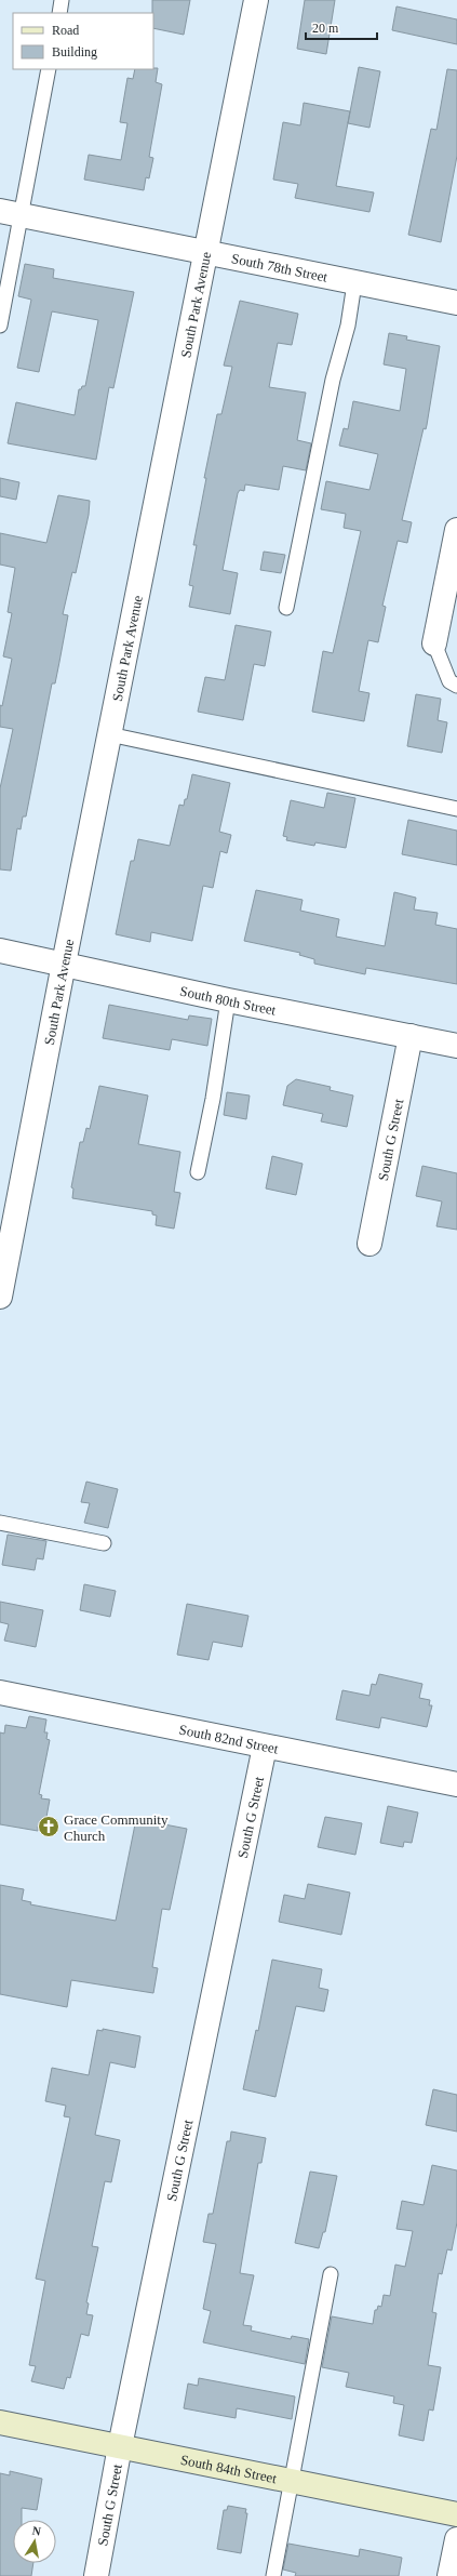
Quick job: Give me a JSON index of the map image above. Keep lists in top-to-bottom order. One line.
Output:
{"streets":{"main road":["South 84th Street"],"street":["South 78th Street","South Park Avenue","South 80th Street","South G Street","South 82nd Street"]},"crossings":[["South 78th Street","South Park Avenue"],["South Park Avenue","South 80th Street"],["South 80th Street","South G Street"],["South G Street","South 82nd Street"],["South G Street","South 84th Street"]],"places":{"church":["Grace Community Church"]},"legend":["Road","Building"],"scale_bar":"20 m","north":"top"}
